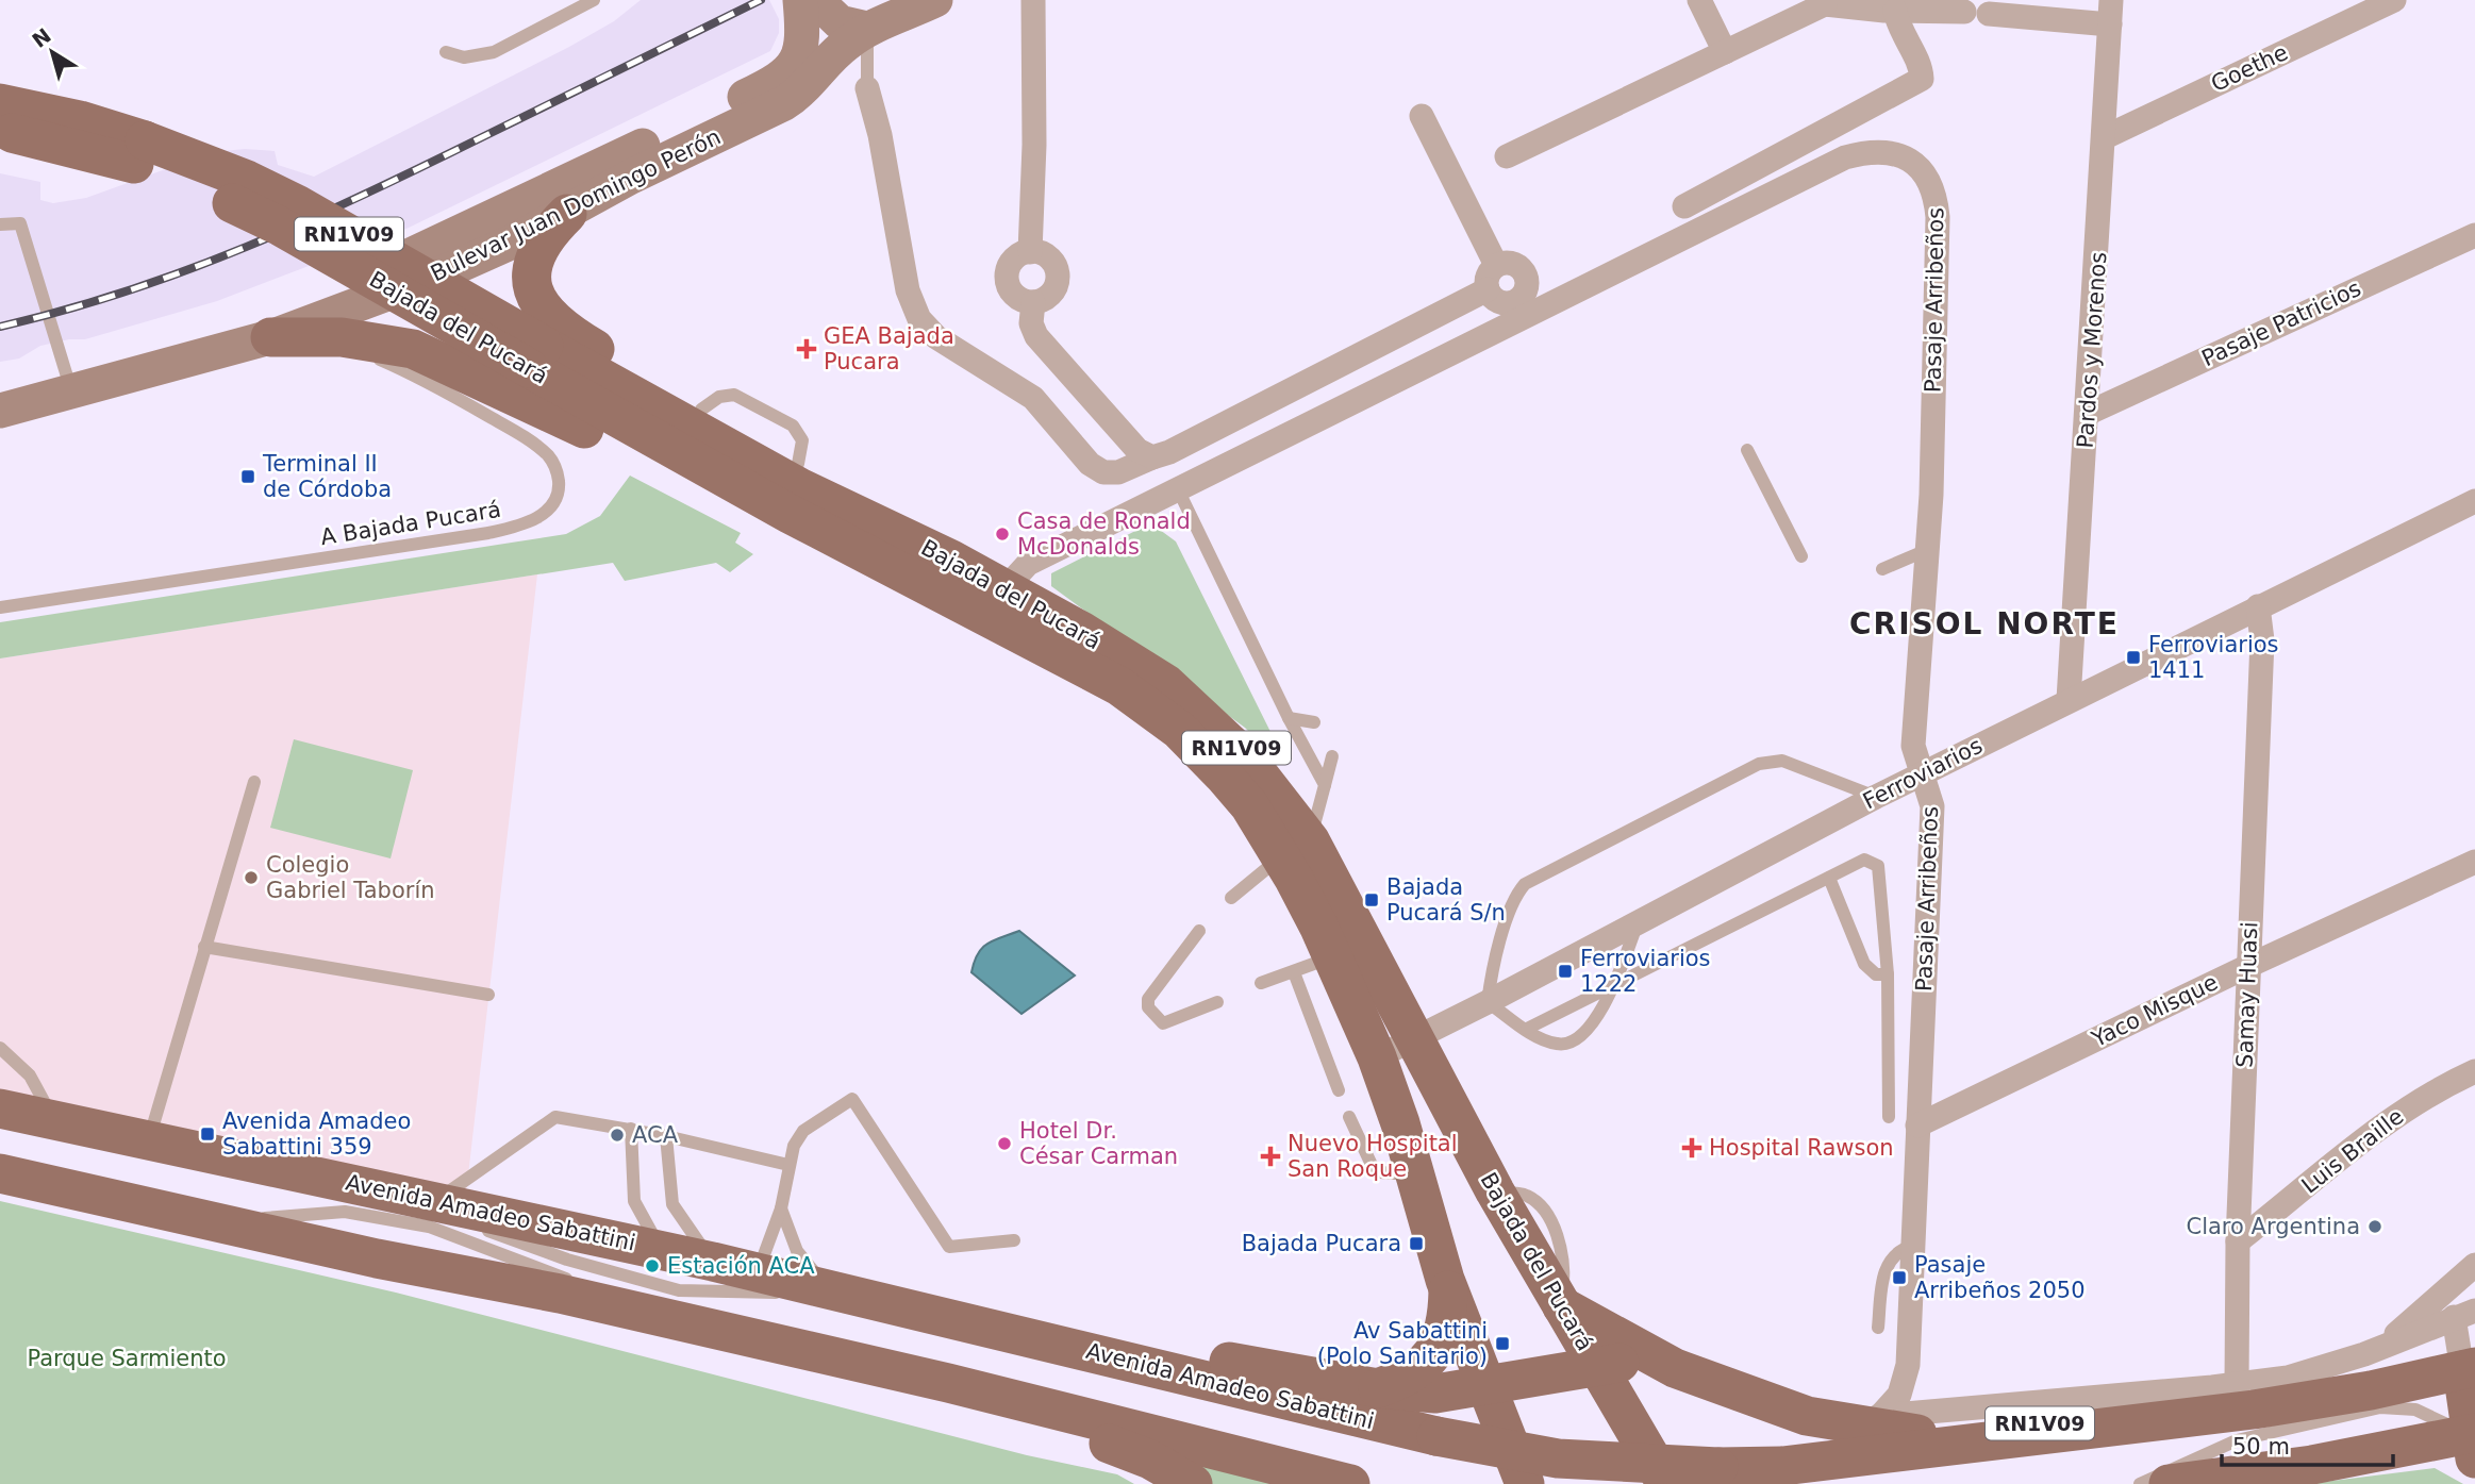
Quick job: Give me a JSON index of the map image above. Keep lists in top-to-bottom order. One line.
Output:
{"streets":{"main road":["Bulevar Juan Domingo Perón","RN1V09","Bajada del Pucará","Avenida Amadeo Sabattini"],"street":["Goethe","Pasaje Arribeños","Pasaje Patricios","Pardos y Morenos","Ferroviarios","Samay Huasi","Yaco Misque","Luis Braille"],"lane":["A Bajada Pucará"]},"crossings":[["Goethe","Pardos y Morenos"],["Bulevar Juan Domingo Perón","A Bajada Pucará"],["RN1V09","Bajada del Pucará"],["RN1V09","Samay Huasi"],["RN1V09","Avenida Amadeo Sabattini"],["Pasaje Arribeños","Ferroviarios"],["Pasaje Arribeños","Yaco Misque"],["Pasaje Patricios","Pardos y Morenos"],["Bajada del Pucará","Ferroviarios"],["Pardos y Morenos","Ferroviarios"],["Ferroviarios","Samay Huasi"],["Samay Huasi","Yaco Misque"],["Samay Huasi","Luis Braille"],["Samay Huasi","Avenida Amadeo Sabattini"]],"districts":["CRISOL NORTE"],"parks":["Parque Sarmiento"],"places":{"health":["GEA Bajada Pucara","Hospital Rawson","Nuevo Hospital San Roque"],"transit":["Terminal II de Córdoba","Ferroviarios 1411","Bajada Pucará S/n","Ferroviarios 1222","Avenida Amadeo Sabattini 359","Bajada Pucara","Pasaje Arribeños 2050","Av Sabattini (Polo Sanitario)"],"other":["Casa de Ronald McDonalds","Colegio Gabriel Taborín","ACA","Hotel Dr. César Carman","Claro Argentina","Estación ACA"]},"scale_bar":"50 m","north":"top left"}
